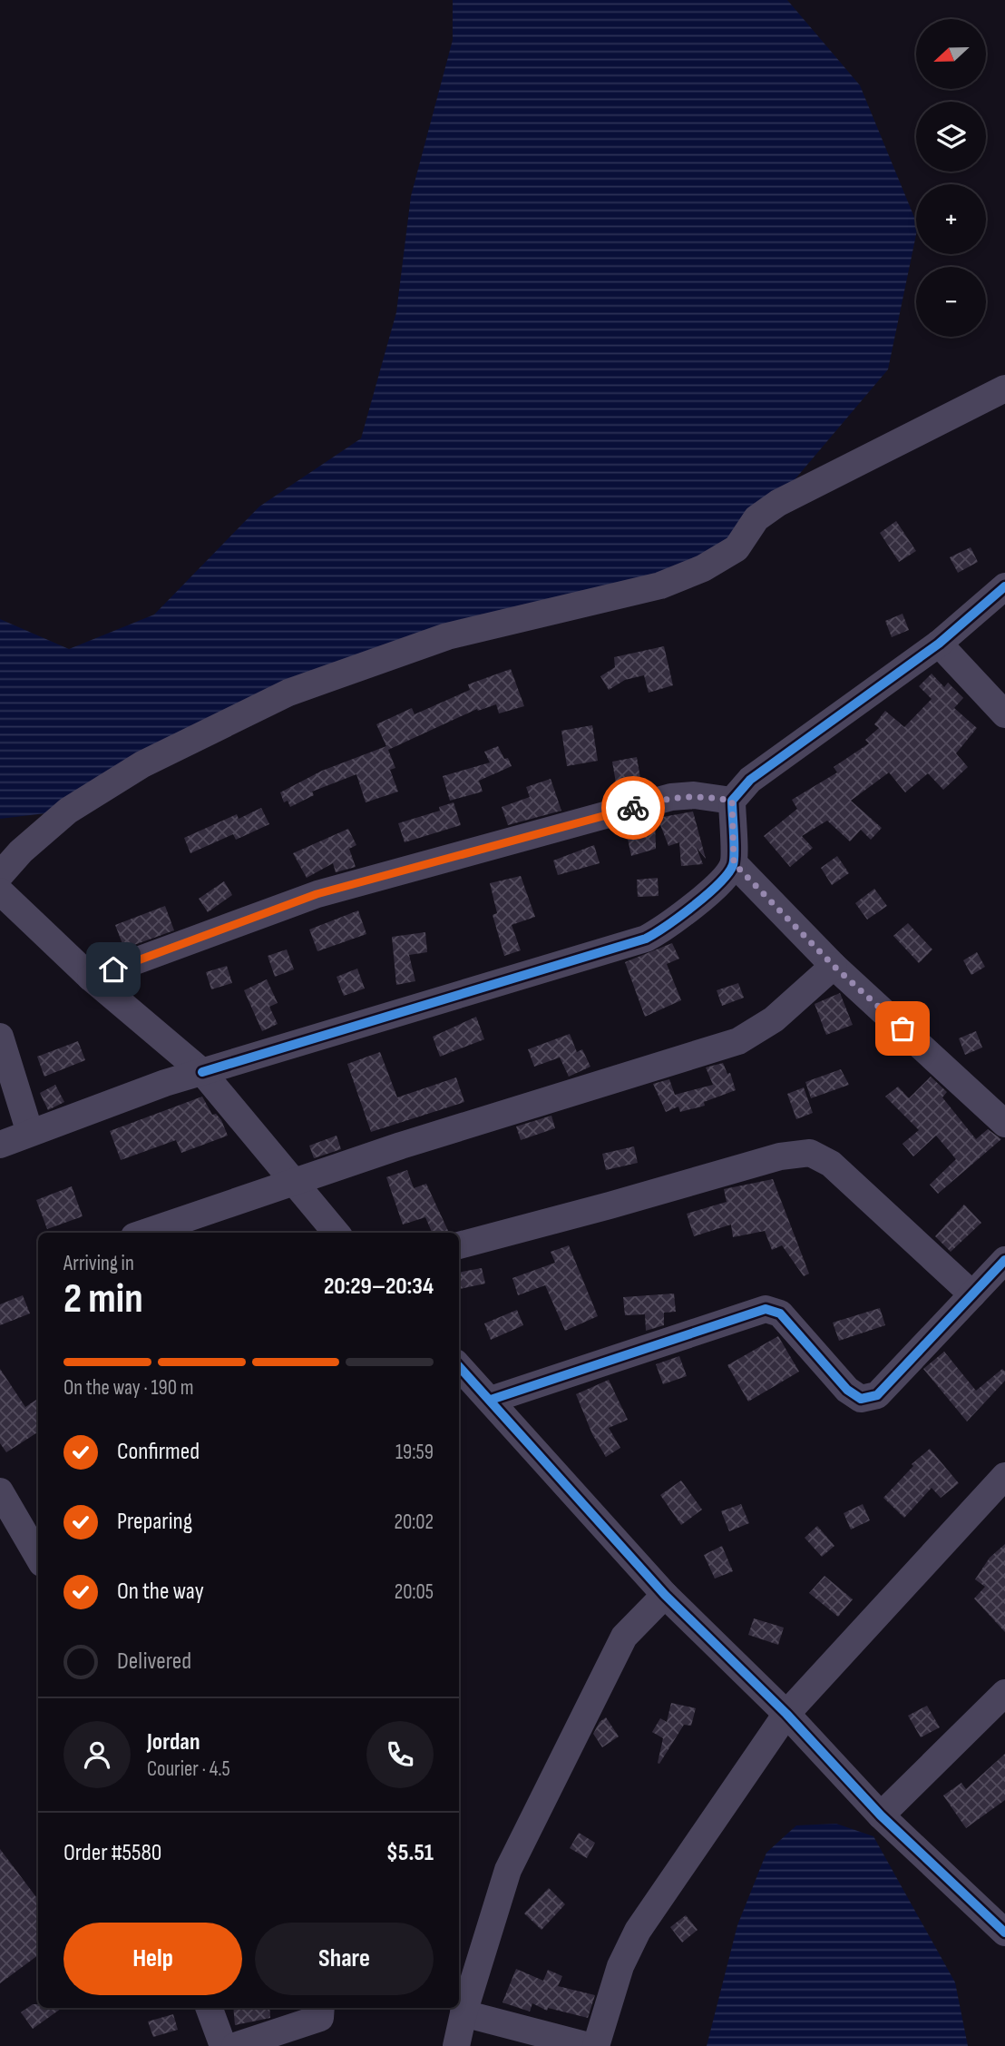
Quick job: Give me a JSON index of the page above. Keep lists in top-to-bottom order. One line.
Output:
{"north":"left","page":{"map_buttons":["+","−"],"heading":["2 min","Arriving in","20:29–20:34"],"panel":["Jordan","Courier · 4.5","Order #5580","$5.51"],"bar":"On the way · 190 m","list":[["Confirmed","19:59"],["Preparing","20:02"],["On the way","20:05"],"Delivered"],"buttons":["Help","Share"]}}
